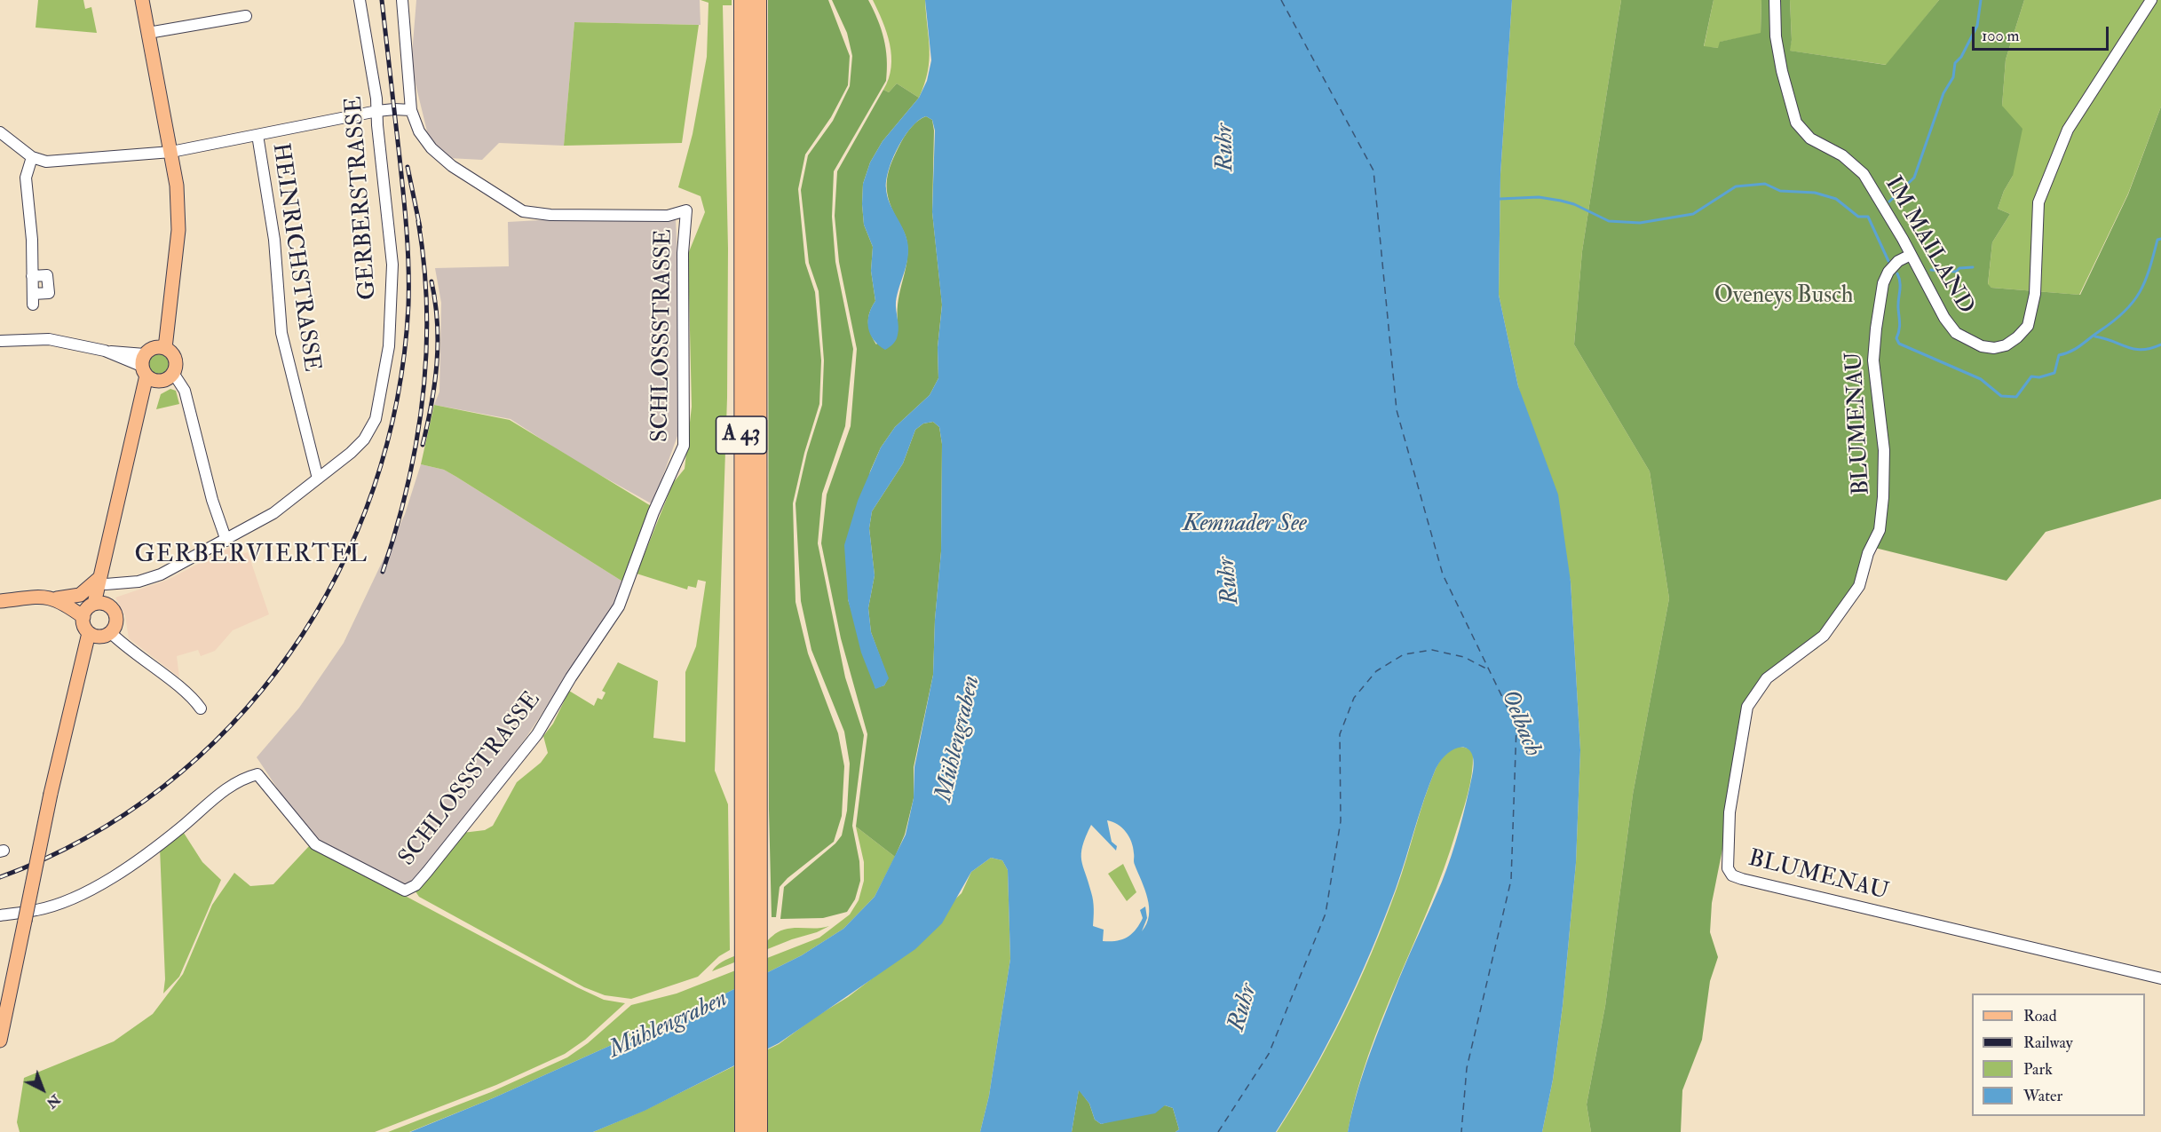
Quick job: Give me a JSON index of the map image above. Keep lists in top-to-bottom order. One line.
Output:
{"streets":{"highway":["A 43"],"street":["GERBERSTRASSE","IM MAILAND","HEINRICHSTRASSE","SCHLOSSSTRASSE","BLUMENAU"]},"crossings":[["GERBERSTRASSE","HEINRICHSTRASSE"],["IM MAILAND","BLUMENAU"]],"districts":["GERBERVIERTEL"],"water":["Ruhr","Kemnader See","Oelbach","Mühlengraben"],"parks":["Oveneys Busch"],"legend":["Road","Railway","Park","Water"],"scale_bar":"100 m","north":"bottom right"}
